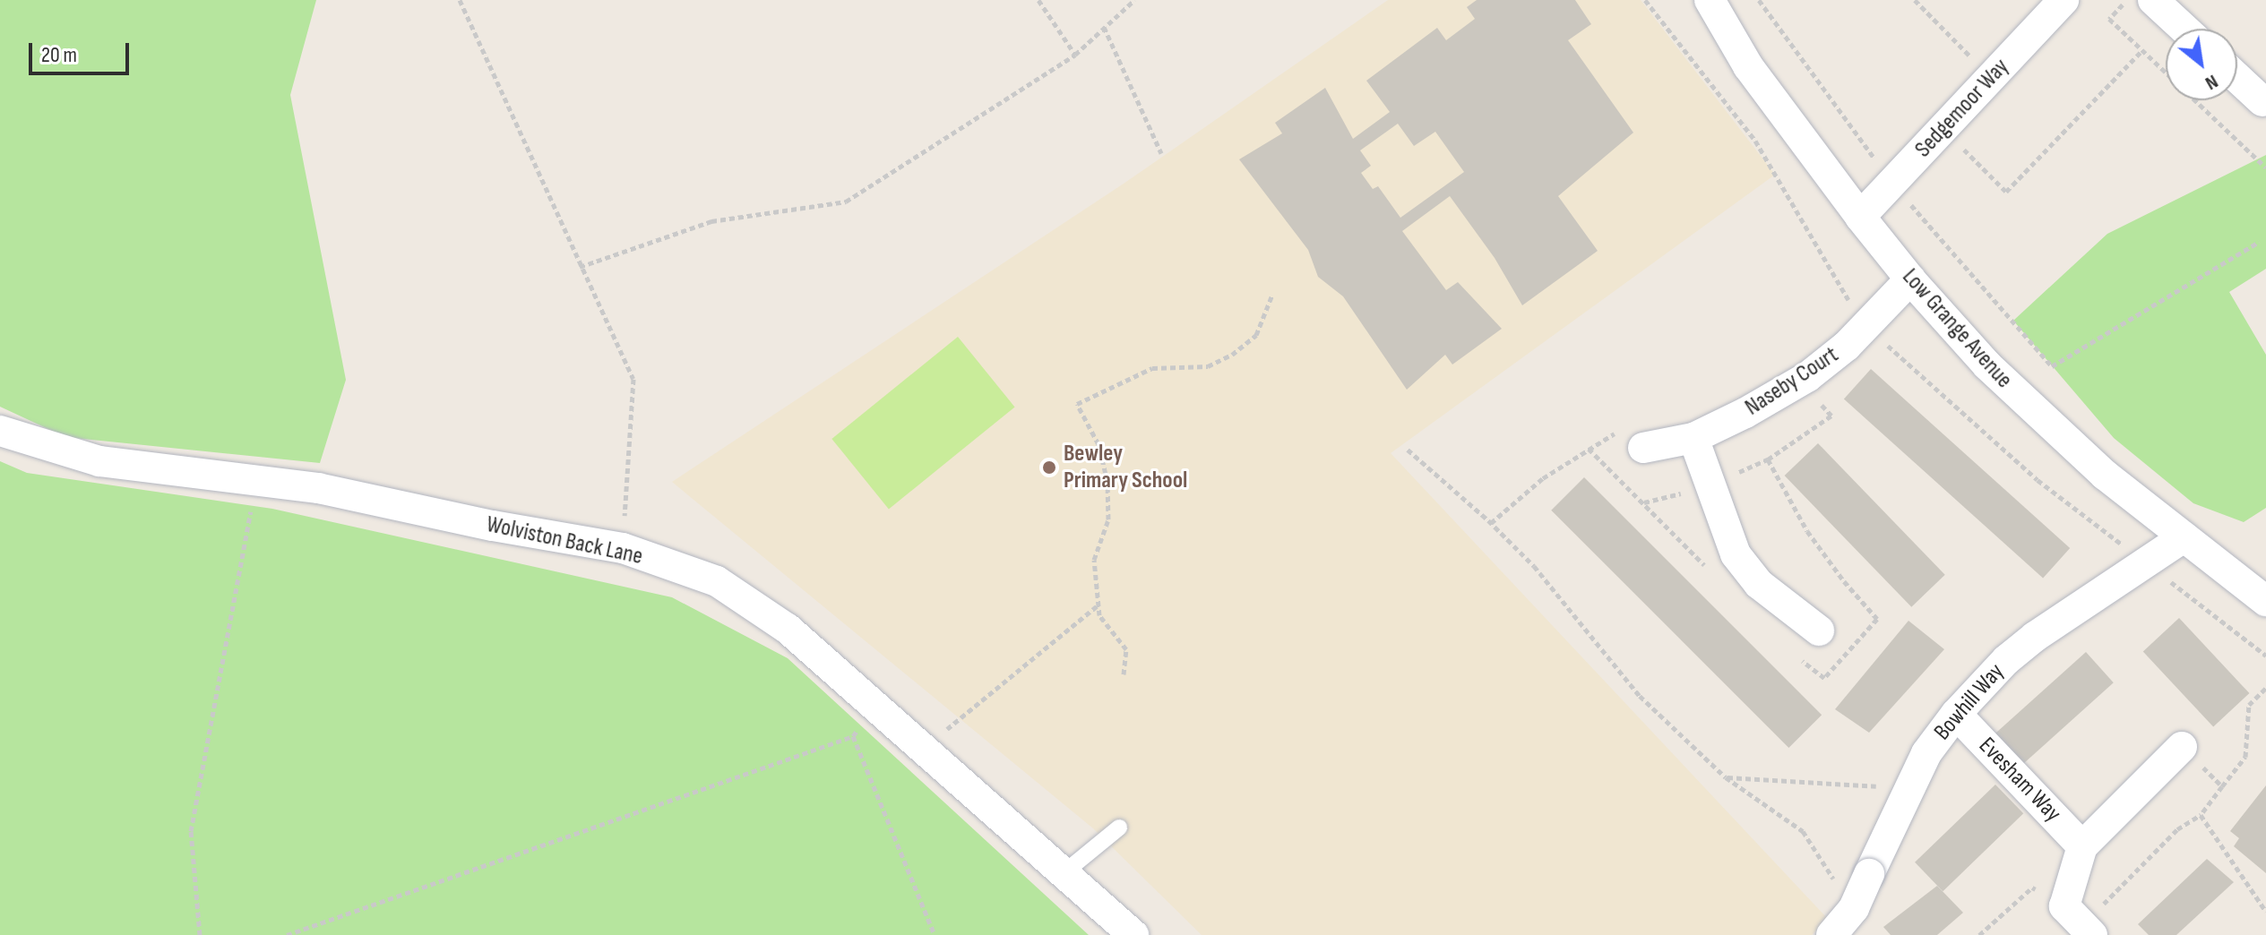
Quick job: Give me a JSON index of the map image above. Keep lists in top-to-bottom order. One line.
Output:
{"streets":{"street":["Sedgemoor Way","Low Grange Avenue","Naseby Court","Wolviston Back Lane","Bowhill Way","Evesham Way"]},"crossings":[["Sedgemoor Way","Low Grange Avenue"],["Low Grange Avenue","Naseby Court"],["Low Grange Avenue","Bowhill Way"],["Bowhill Way","Evesham Way"]],"places":["Bewley Primary School"],"scale_bar":"20 m","north":"bottom right"}
